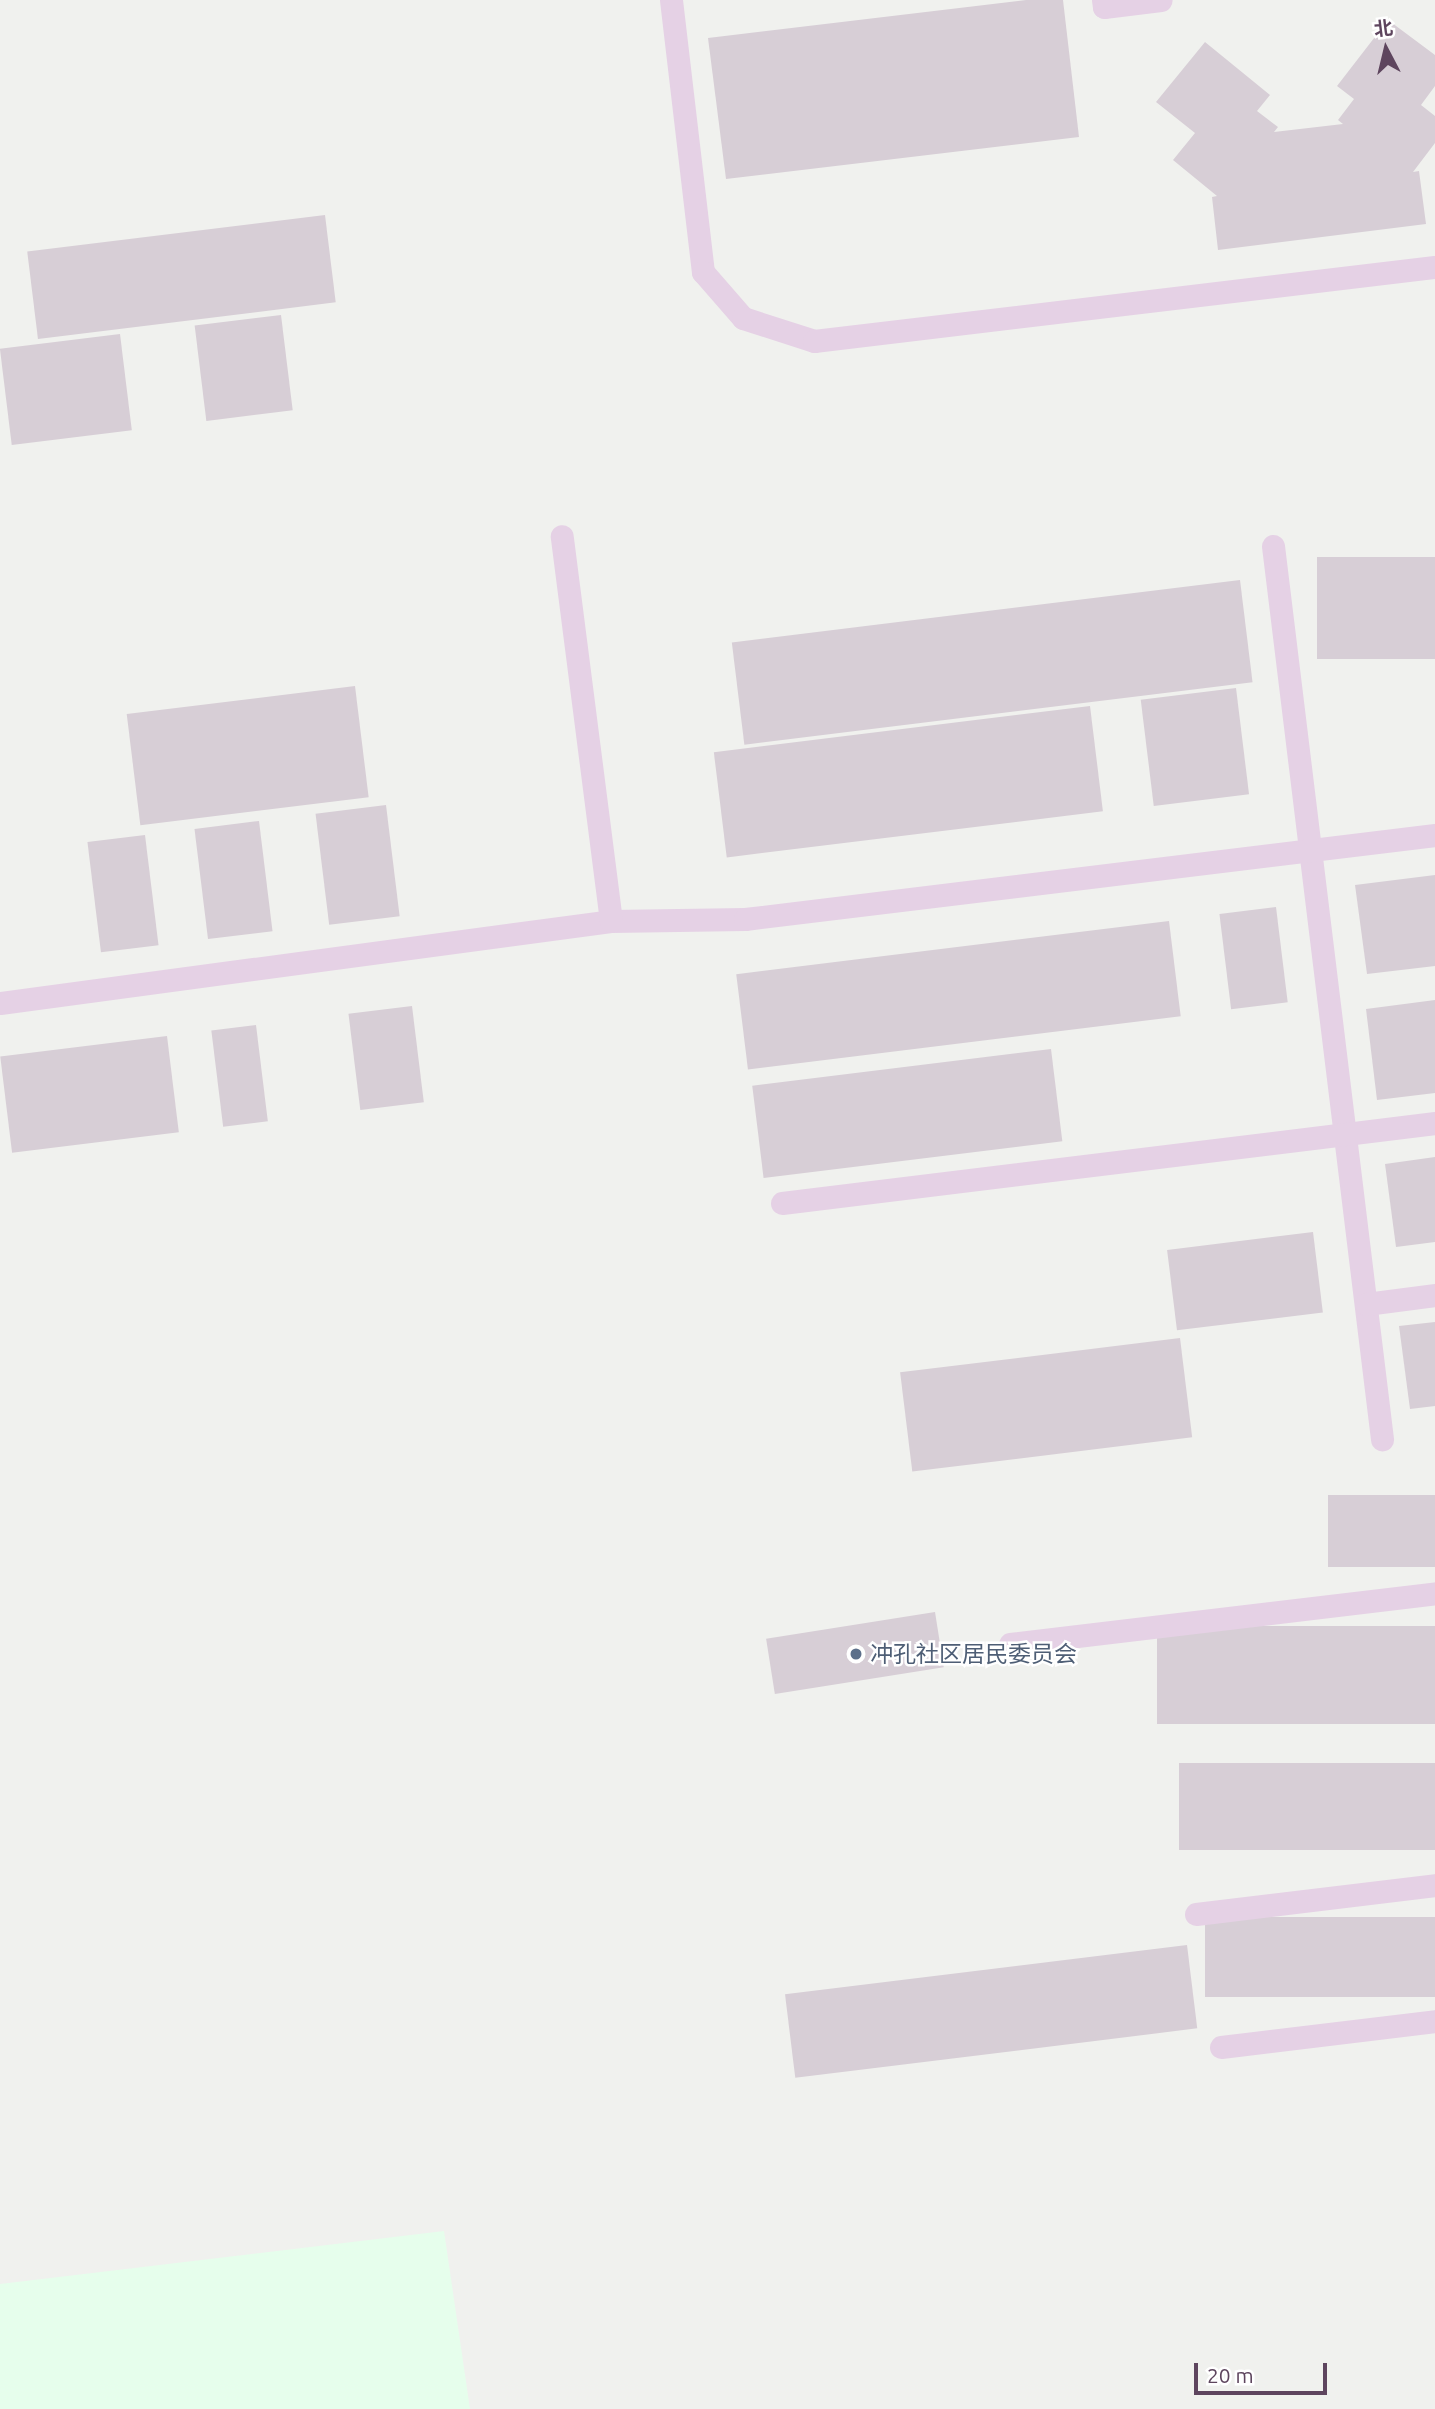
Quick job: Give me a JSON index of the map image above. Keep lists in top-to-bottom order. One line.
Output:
{"places":["冲孔社区居民委员会"],"scale_bar":"20 m","north":"top"}
